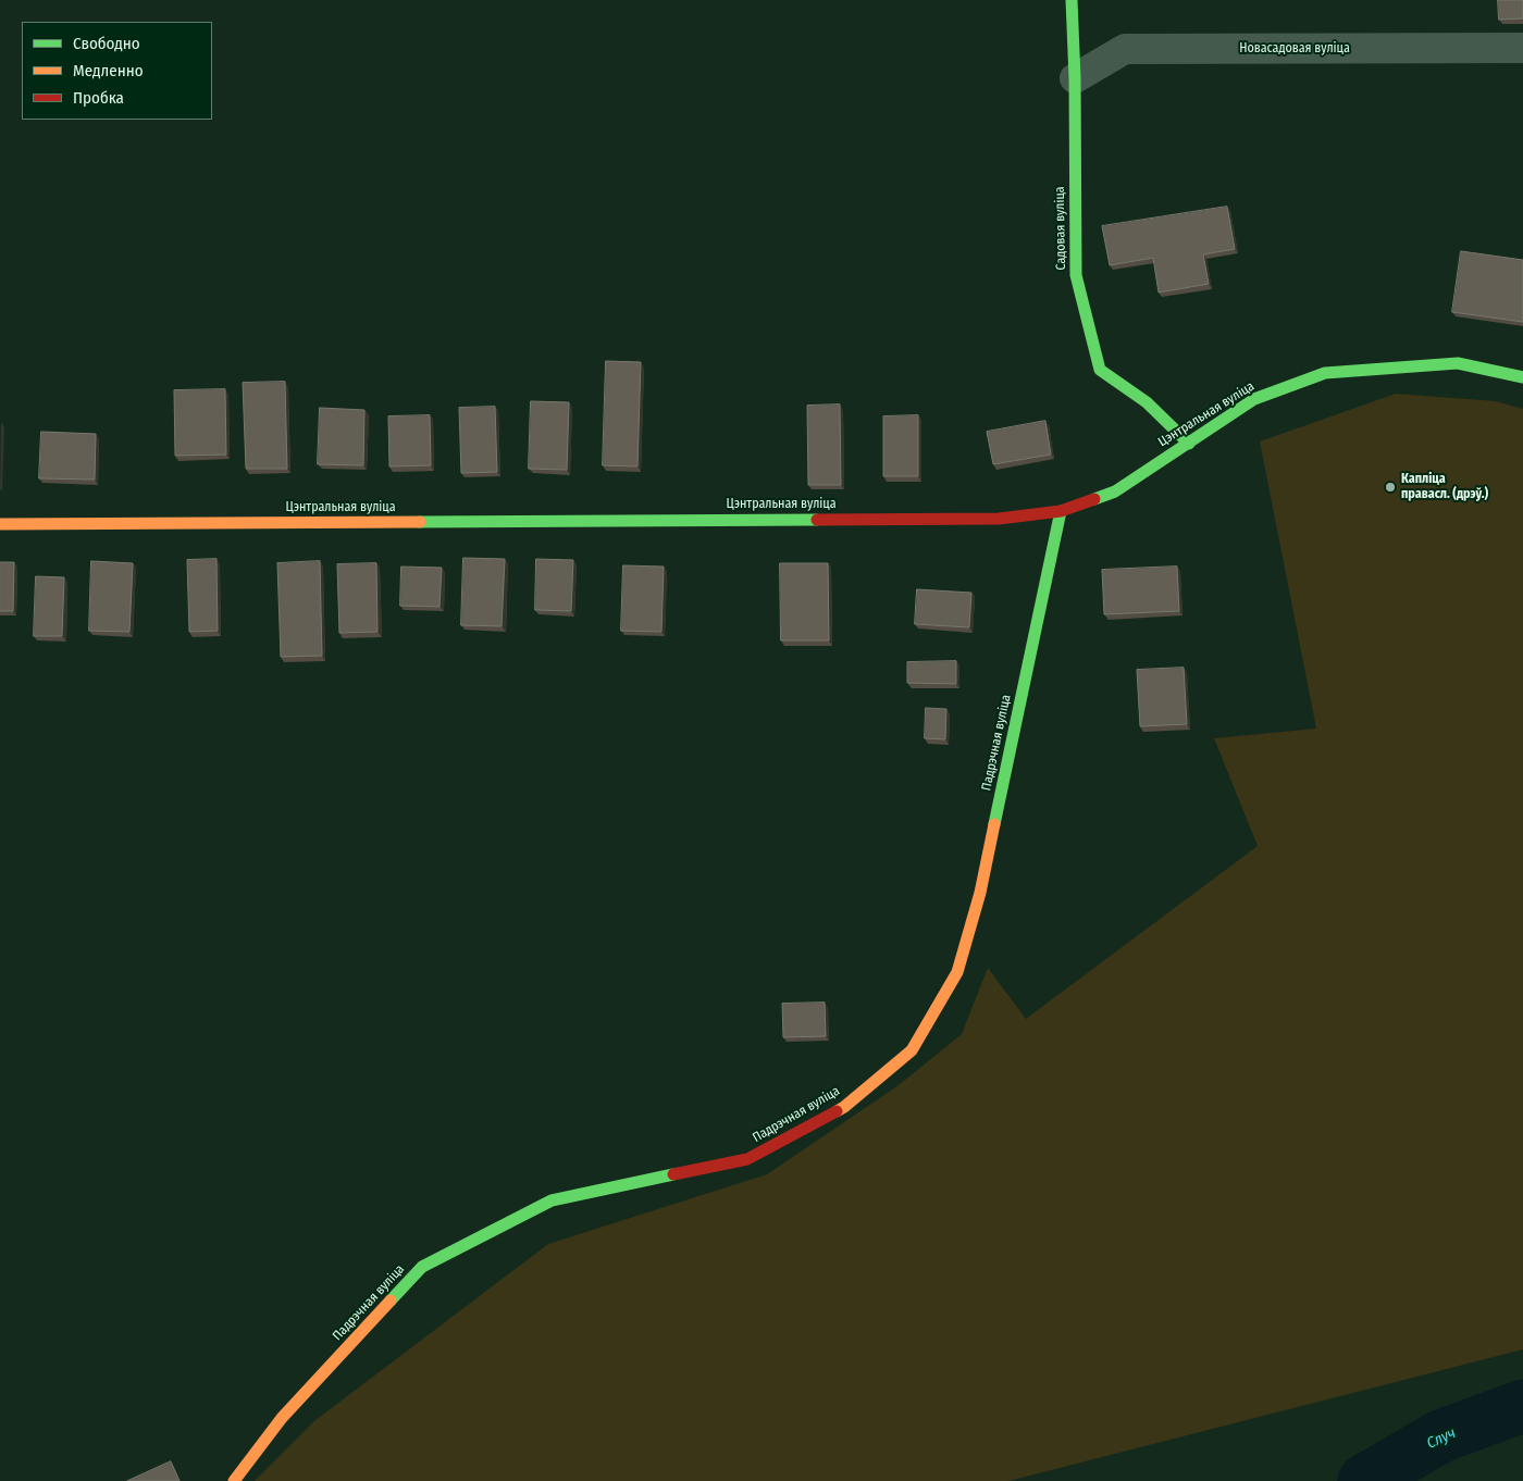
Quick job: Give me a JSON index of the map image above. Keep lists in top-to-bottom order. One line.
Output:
{"streets":{"street":["Новасадовая вуліца","Садовая вуліца","Цэнтральная вуліца","Падрэчная вуліца"]},"crossings":[["Новасадовая вуліца","Садовая вуліца"],["Садовая вуліца","Цэнтральная вуліца"],["Цэнтральная вуліца","Падрэчная вуліца"]],"water":["Случ"],"places":["Капліца правасл. (дрэў.)"],"legend":["Свободно","Медленно","Пробка"]}
